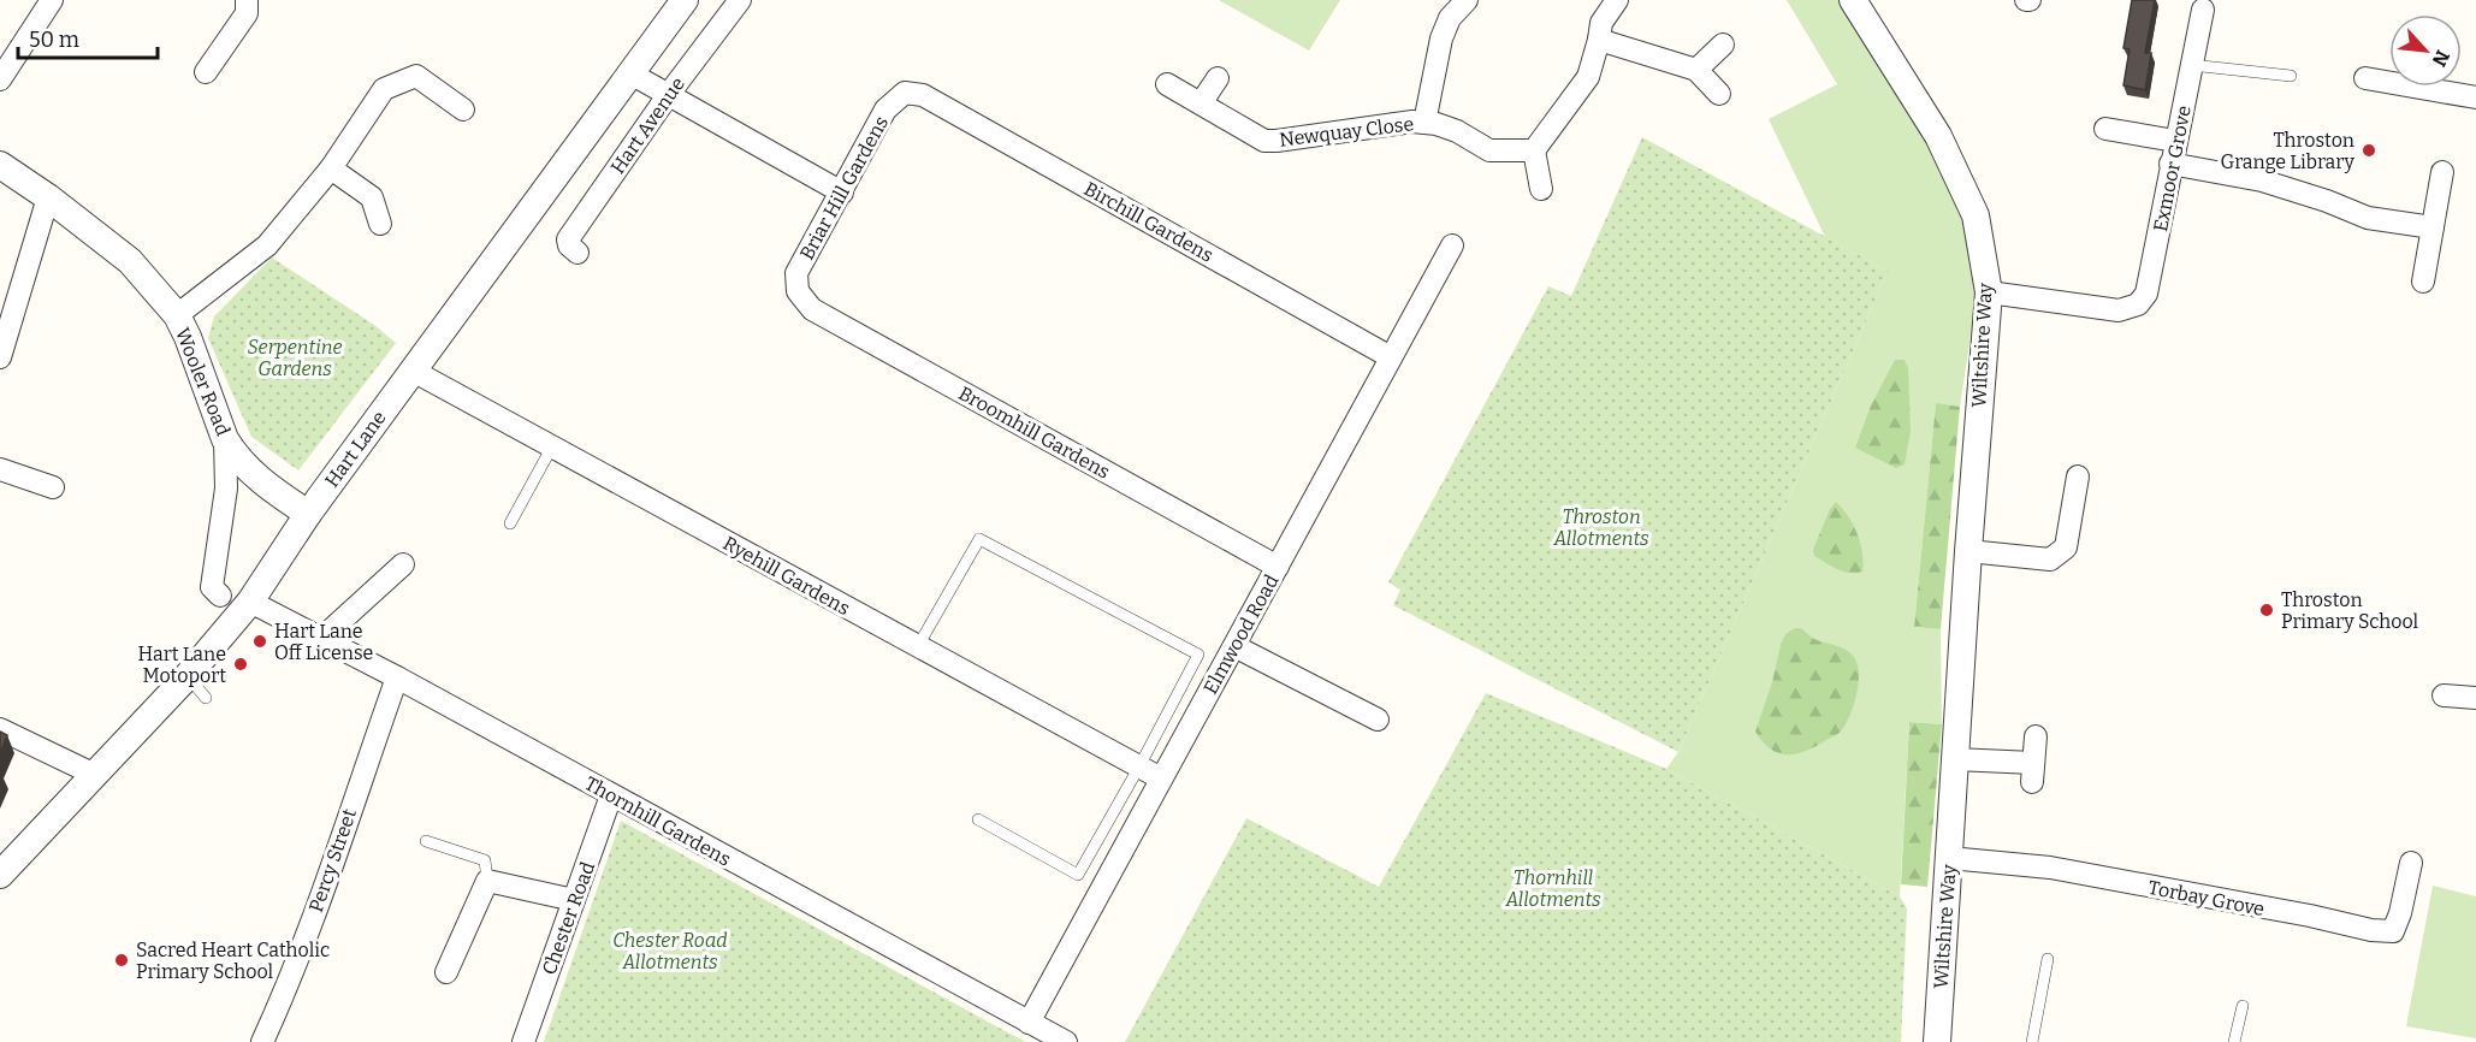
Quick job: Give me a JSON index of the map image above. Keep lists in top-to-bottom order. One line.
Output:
{"streets":{"street":["Hart Avenue","Newquay Close","Exmoor Grove","Briar Hill Gardens","Birchill Gardens","Wiltshire Way","Wooler Road","Broomhill Gardens","Hart Lane","Ryehill Gardens","Elmwood Road","Thornhill Gardens","Percy Street","Torbay Grove","Chester Road"]},"crossings":[["Exmoor Grove","Wiltshire Way"],["Briar Hill Gardens","Birchill Gardens"],["Briar Hill Gardens","Broomhill Gardens"],["Birchill Gardens","Elmwood Road"],["Wiltshire Way","Torbay Grove"],["Wooler Road","Hart Lane"],["Broomhill Gardens","Elmwood Road"],["Hart Lane","Ryehill Gardens"],["Hart Lane","Thornhill Gardens"],["Ryehill Gardens","Elmwood Road"],["Elmwood Road","Thornhill Gardens"],["Thornhill Gardens","Percy Street"],["Thornhill Gardens","Chester Road"]],"parks":["Serpentine Gardens","Throston Allotments","Thornhill Allotments","Chester Road Allotments"],"places":["Throston Grange Library","Throston Primary School","Hart Lane Off License","Hart Lane Motoport","Sacred Heart Catholic Primary School"],"scale_bar":"50 m","north":"bottom right"}
